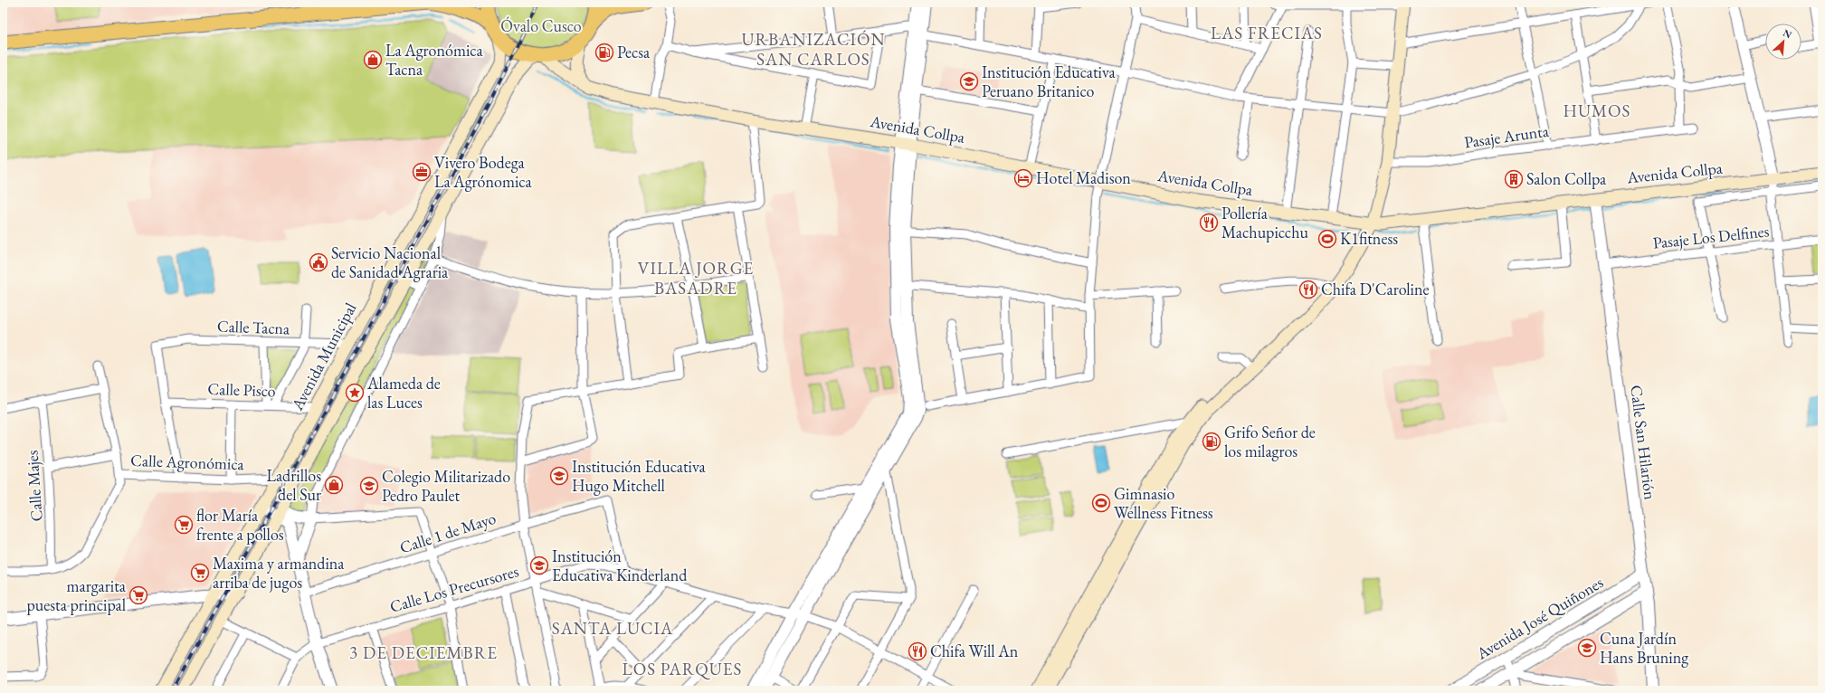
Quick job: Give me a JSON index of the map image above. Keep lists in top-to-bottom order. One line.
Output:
{"streets":{"main road":["Avenida Collpa","Avenida Municipal"],"street":["Pasaje Arunta","Pasaje Los Delfines","Calle Tacna","Calle Pisco","Calle San Hilarión","Calle Agronómica","Calle Majes","Calle 1 de Mayo","Calle Los Precursores","Avenida José Quiñones"]},"crossings":[["Avenida Collpa","Calle San Hilarión"],["Pasaje Los Delfines","Calle San Hilarión"],["Calle Tacna","Avenida Municipal"],["Calle Tacna","Calle Pisco"],["Avenida Municipal","Calle Pisco"],["Avenida Municipal","Calle Agronómica"],["Calle San Hilarión","Avenida José Quiñones"],["Calle Agronómica","Calle Majes"],["Calle 1 de Mayo","Calle Los Precursores"]],"districts":["LAS FRECIAS","URBANIZACIÓN SAN CARLOS","HUMOS","VILLA JORGE BASADRE","SANTA LUCIA","3 DE DECIEMBRE","LOS PARQUES"],"parks":["Óvalo Cusco"],"places":{"fuel station":["Pecsa","Grifo Señor de los milagros"],"shop":["La Agronómica Tacna","Ladrillos del Sur"],"school or university":["Institución Educativa Peruano Britanico","Institución Educativa Hugo Mitchell","Colegio Militarizado Pedro Paulet","Institución Educativa Kinderland","Cuna Jardín Hans Bruning"],"office":["Vivero Bodega La Agrónomica"],"hotel":["Hotel Madison"],"building":["Salon Collpa"],"restaurant":["Pollería Machupicchu","Chifa D'Caroline","Chifa Will An"],"sports":["K1fitness","Gimnasio Wellness Fitness"],"public building":["Servicio Nacional de Sanidad Agraria"],"place":["Alameda de las Luces"],"supermarket":["flor María frente a pollos","Maxima y armandina arriba de jugos","margarita puesta principal"]},"north":"top right"}
